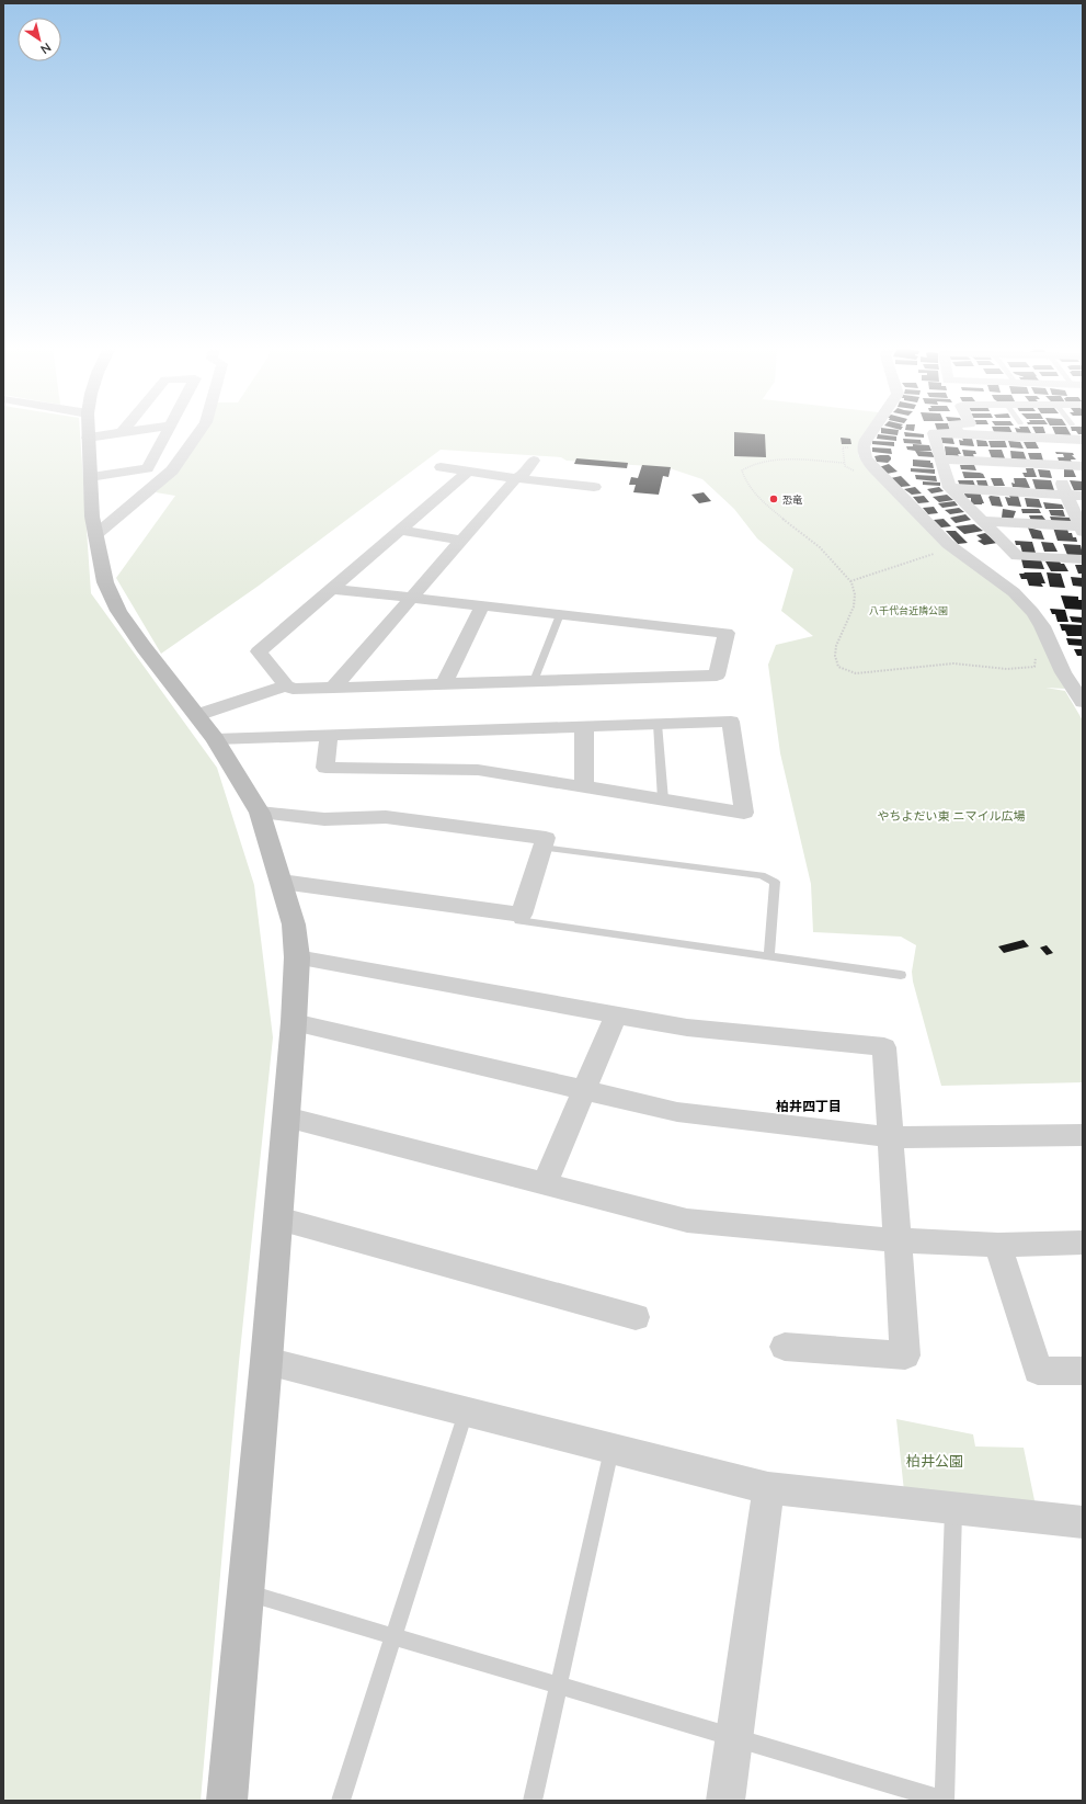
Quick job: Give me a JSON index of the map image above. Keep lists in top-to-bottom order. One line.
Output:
{"districts":["柏井四丁目"],"parks":["八千代台近隣公園","やちよだい東 ニマイル広場","柏井公園"],"places":["恐竜"],"north":"bottom right"}
